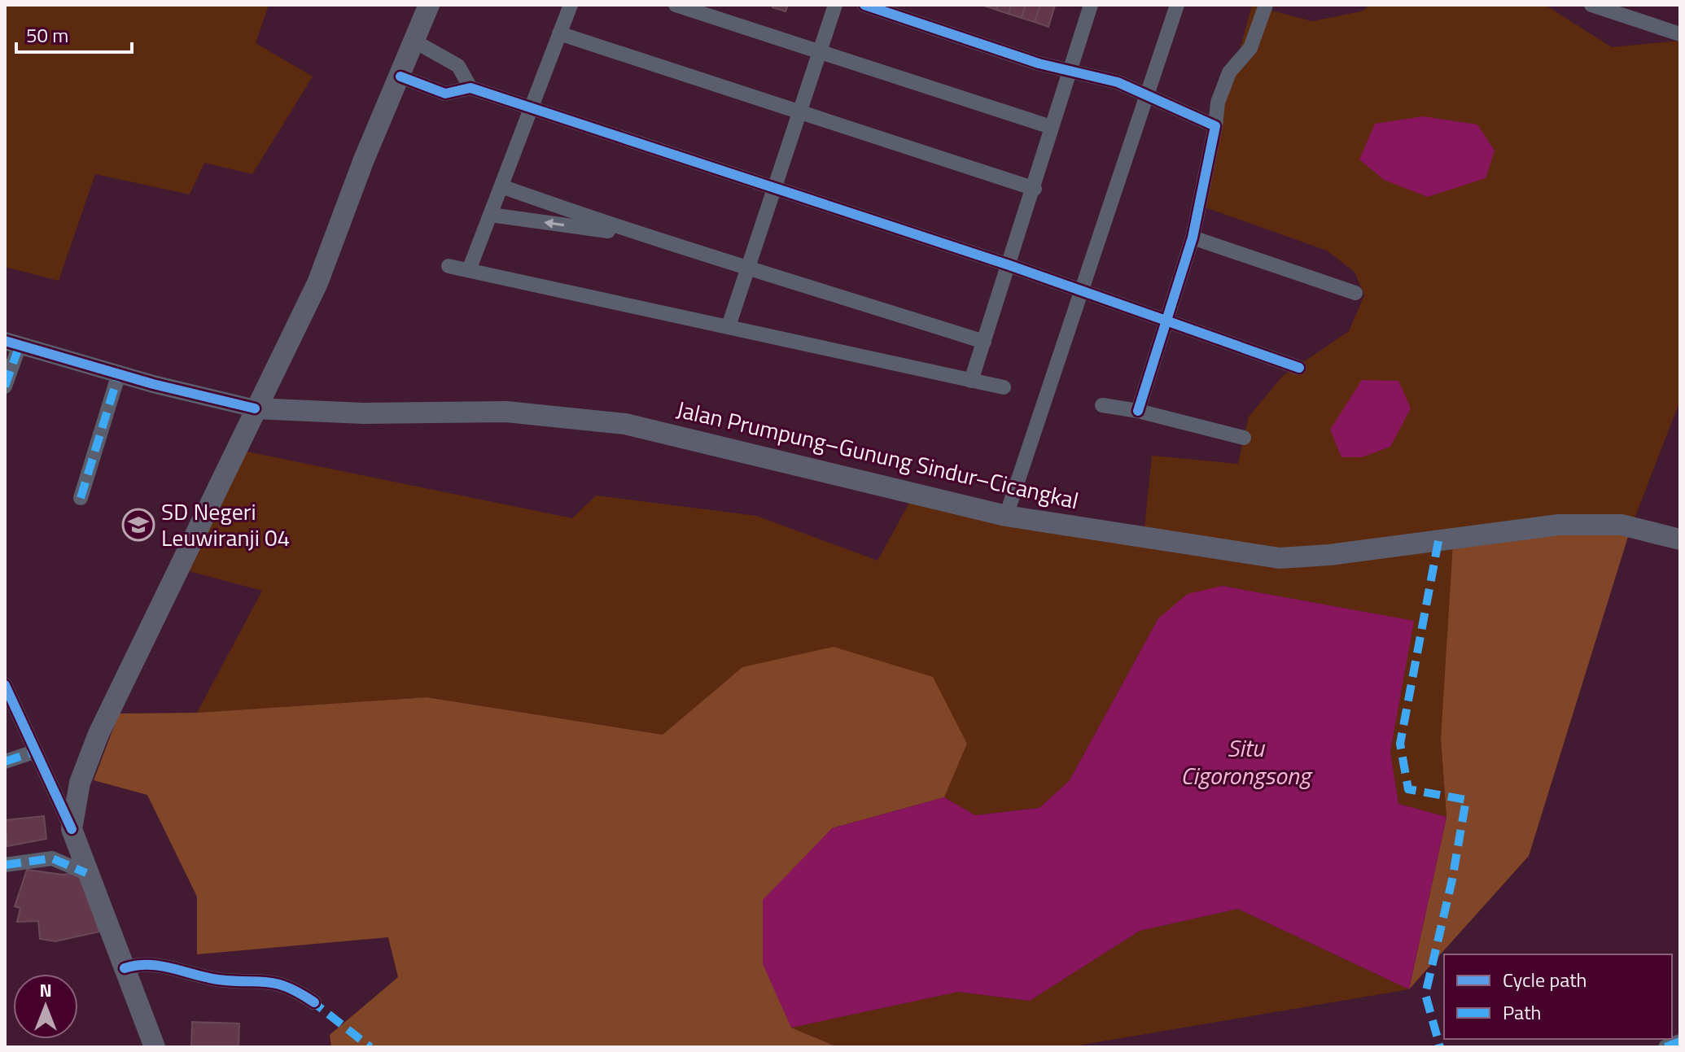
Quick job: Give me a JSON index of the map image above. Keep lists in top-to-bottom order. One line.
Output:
{"streets":{"main road":["Jalan Prumpung–Gunung Sindur–Cicangkal"]},"water":["Situ Cigorongsong"],"places":{"school or university":["SD Negeri Leuwiranji 04"]},"legend":["Cycle path","Path"],"scale_bar":"50 m","north":"top"}
